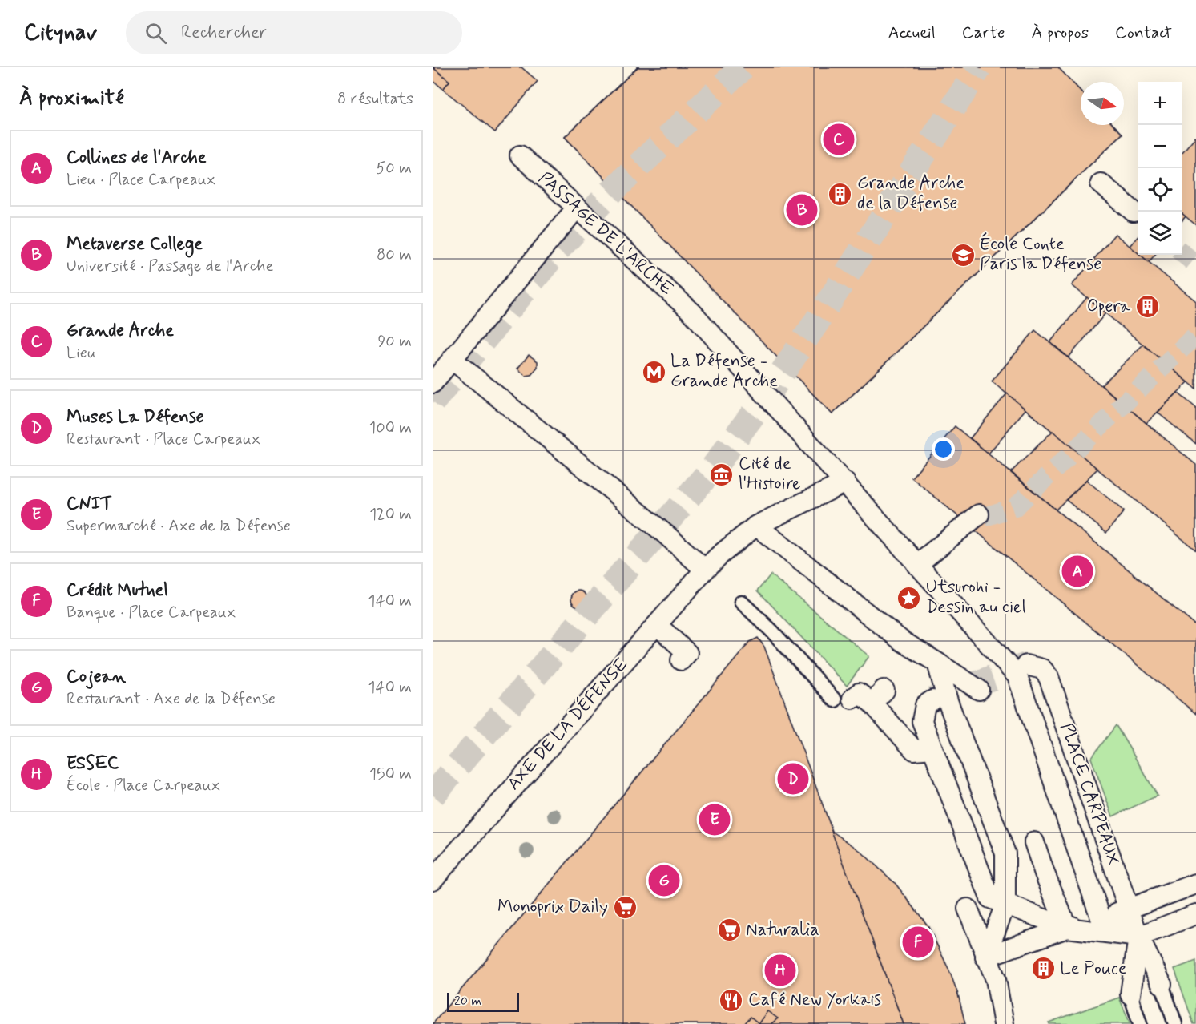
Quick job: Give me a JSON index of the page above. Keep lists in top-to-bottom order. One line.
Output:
{"streets":{"street":["PASSAGE DE L'ARCHE","AXE DE LA DÉFENSE","PLACE CARPEAUX"]},"crossings":[["PASSAGE DE L'ARCHE","AXE DE LA DÉFENSE"],["PASSAGE DE L'ARCHE","PLACE CARPEAUX"],["AXE DE LA DÉFENSE","PLACE CARPEAUX"]],"places":{"building":["Grande Arche de la Défense","Opera","Le Pouce"],"school or university":["École Conte Paris la Défense"],"metro station":["La Défense - Grande Arche"],"museum":["Cité de l'Histoire"],"place":["Utsurohi - Dessin au ciel"],"supermarket":["Monoprix Daily","Naturalia"],"restaurant":["Café New Yorkais"]},"scale_bar":"20 m","north":"right","page":{"header":"Citynav","search":"Rechercher","nav":["Accueil","Carte","À propos","Contact"],"heading":["À proximité","8 résultats"],"map_buttons":["+","−"],"pins":["C","B","A","D","E","G","F","H"],"list":[{"mark":"A","name":"Collines de l'Arche","note":"Lieu · Place Carpeaux","value":"50 m"},{"mark":"B","name":"Metaverse College","note":"Université · Passage de l'Arche","value":"80 m"},{"mark":"C","name":"Grande Arche","note":"Lieu","value":"90 m"},{"mark":"D","name":"Muses La Défense","note":"Restaurant · Place Carpeaux","value":"100 m"},{"mark":"E","name":"CNIT","note":"Supermarché · Axe de la Défense","value":"120 m"},{"mark":"F","name":"Crédit Mutuel","note":"Banque · Place Carpeaux","value":"140 m"},{"mark":"G","name":"Cojean","note":"Restaurant · Axe de la Défense","value":"140 m"},{"mark":"H","name":"ESSEC","note":"École · Place Carpeaux","value":"150 m"}],"scale":"20 m"}}
